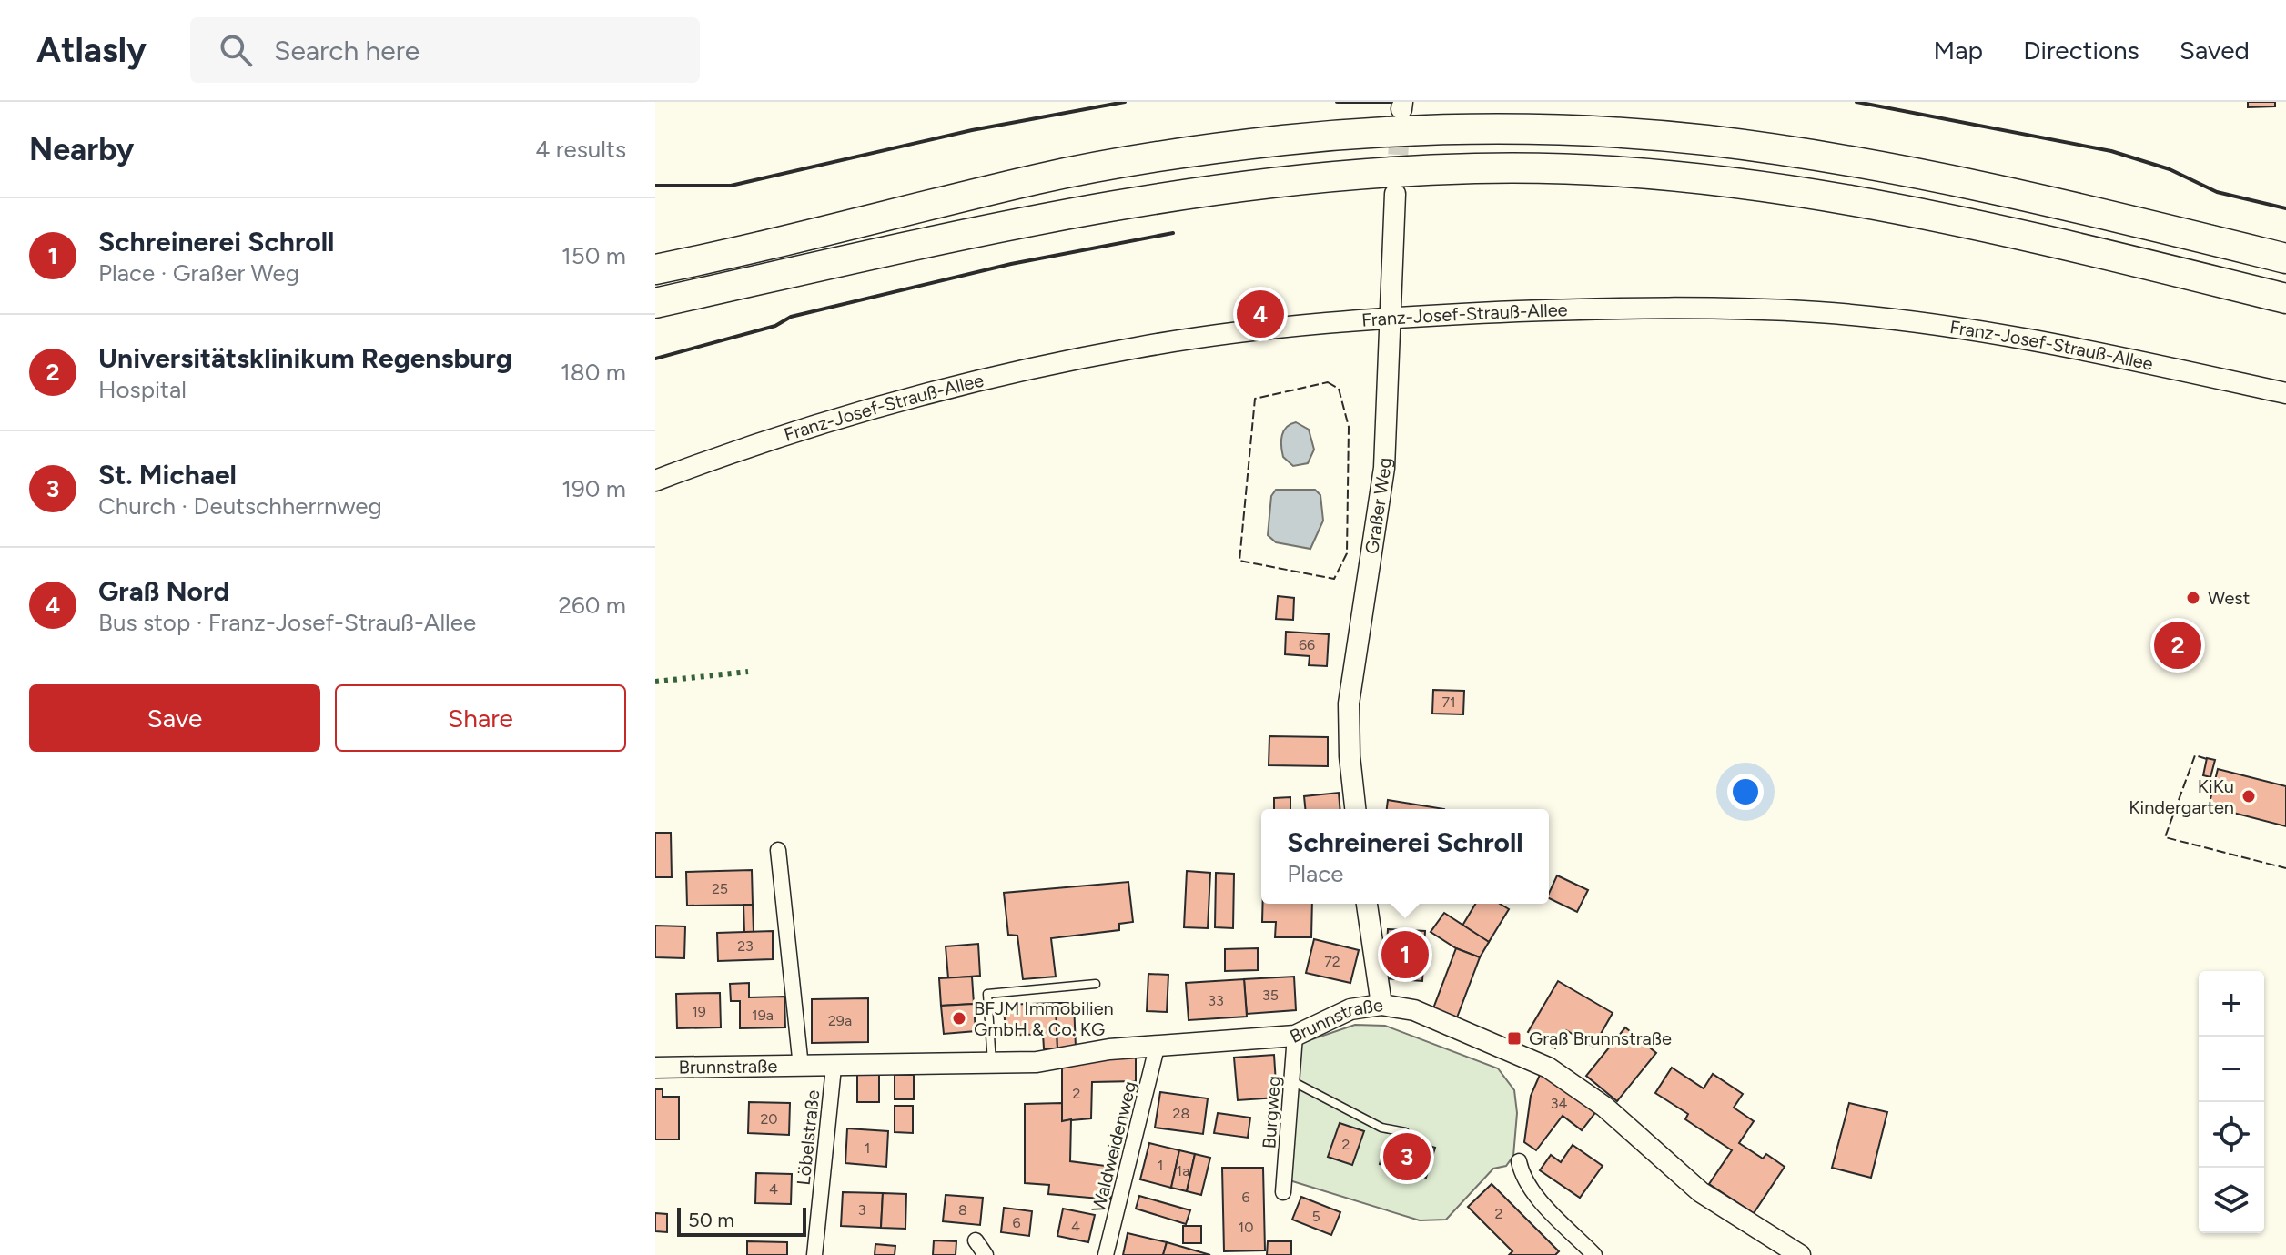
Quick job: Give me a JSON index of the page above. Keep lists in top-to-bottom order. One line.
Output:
{"streets":{"street":["Franz-Josef-Strauß-Allee","Graßer Weg","Brunnstraße","Burgweg","Löbelstraße","Waldweidenweg"]},"crossings":[["Franz-Josef-Strauß-Allee","Graßer Weg"],["Brunnstraße","Burgweg"],["Brunnstraße","Löbelstraße"],["Brunnstraße","Waldweidenweg"]],"places":{"other":["West","KiKu Kindergarten","BFJM Immobilien GmbH & Co. KG"],"transit":["Graß Brunnstraße"]},"house_numbers":["66","71","25","23","72","35","33","19","19a","29a","2","34","28","20","2","1","1","1a","4","6","3","8","2","5","6","4","10"],"scale_bar":"50 m","page":{"header":"Atlasly","search":"Search here","nav":["Map","Directions","Saved"],"heading":["Nearby","4 results"],"list":[{"mark":"1","name":"Schreinerei Schroll","note":"Place · Graßer Weg","value":"150 m"},{"mark":"2","name":"Universitätsklinikum Regensburg","note":"Hospital","value":"180 m"},{"mark":"3","name":"St. Michael","note":"Church · Deutschherrnweg","value":"190 m"},{"mark":"4","name":"Graß Nord","note":"Bus stop · Franz-Josef-Strauß-Allee","value":"260 m"}],"pins":["4","2","1","3"],"buttons":["Save","Share"],"popup":["Schreinerei Schroll","Place"],"map_buttons":["+","−"],"scale":"50 m"}}
